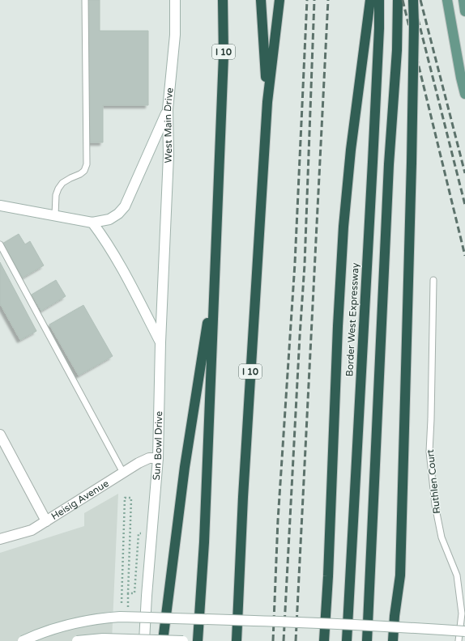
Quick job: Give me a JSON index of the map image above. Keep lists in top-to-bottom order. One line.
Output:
{"streets":{"highway":["I 10","Border West Expressway"],"street":["West Main Drive","Sun Bowl Drive","Heisig Avenue"],"lane":["Ruthlen Court"]},"crossings":[["West Main Drive","Sun Bowl Drive"],["Sun Bowl Drive","Heisig Avenue"]]}
